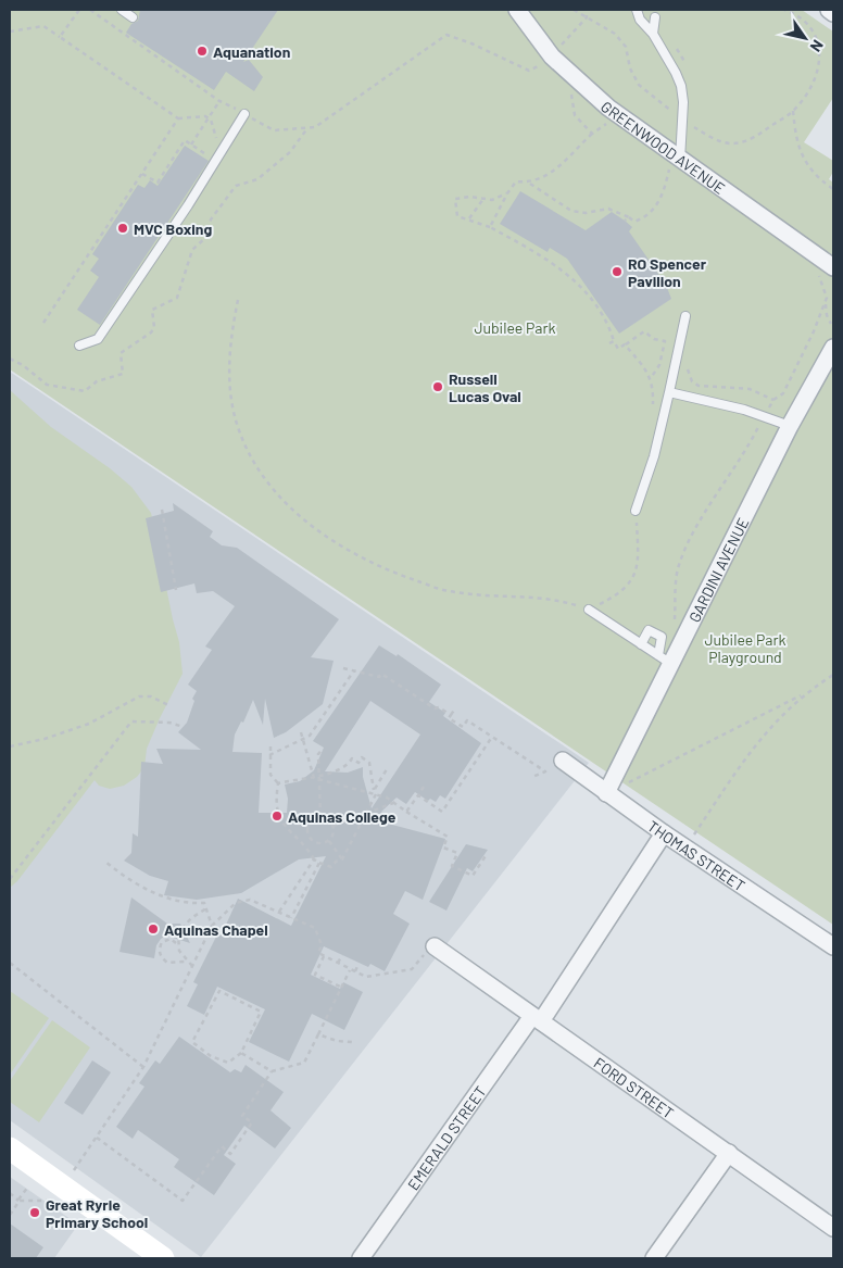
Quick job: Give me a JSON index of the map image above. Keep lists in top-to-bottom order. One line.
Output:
{"streets":{"street":["GREENWOOD AVENUE","GARDINI AVENUE","THOMAS STREET","FORD STREET","EMERALD STREET"]},"crossings":[["GARDINI AVENUE","THOMAS STREET"],["THOMAS STREET","EMERALD STREET"],["FORD STREET","EMERALD STREET"]],"parks":["Jubilee Park","Jubilee Park Playground"],"places":["Aquanation","MVC Boxing","RO Spencer Pavilion","Russell Lucas Oval","Aquinas College","Aquinas Chapel","Great Ryrie Primary School"],"north":"bottom right"}
